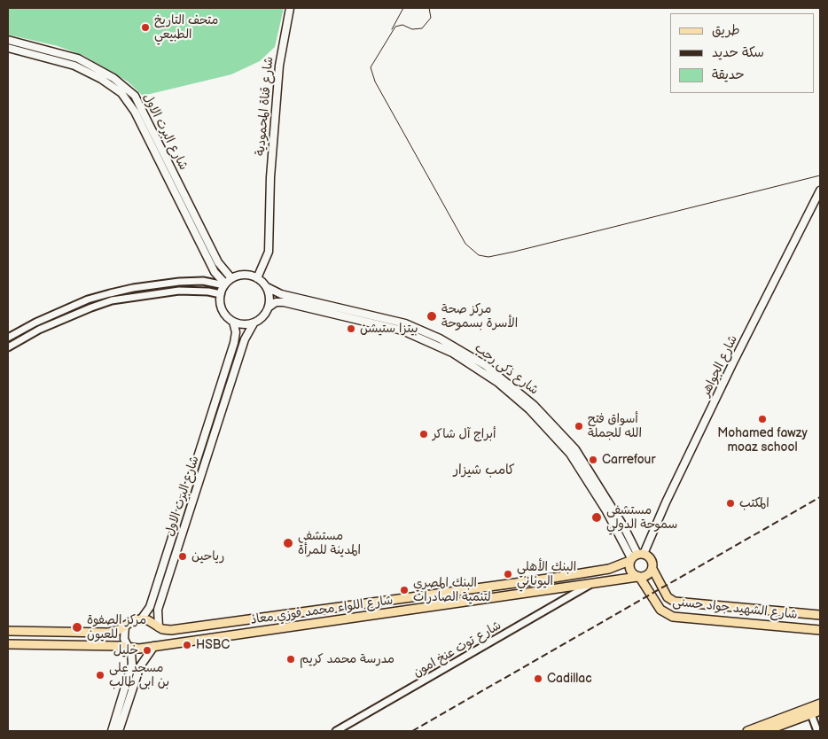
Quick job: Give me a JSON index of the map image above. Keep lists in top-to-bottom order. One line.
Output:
{"streets":{"main road":["شارع قناة المحمودية","شارع البرت الاول","شارع الجواهر","شارع ذكى رجب","شارع الشهيد جواد حسنى","شارع اللواء محمد فوزي معاذ"],"street":["شارع توت عنخ امون"]},"crossings":[["شارع قناة المحمودية","شارع البرت الاول"],["شارع قناة المحمودية","شارع ذكى رجب"],["شارع البرت الاول","شارع ذكى رجب"],["شارع البرت الاول","شارع اللواء محمد فوزي معاذ"],["شارع الجواهر","شارع ذكى رجب"],["شارع الجواهر","شارع الشهيد جواد حسنى"],["شارع الجواهر","شارع اللواء محمد فوزي معاذ"],["شارع ذكى رجب","شارع الشهيد جواد حسنى"],["شارع ذكى رجب","شارع اللواء محمد فوزي معاذ"],["شارع الشهيد جواد حسنى","شارع اللواء محمد فوزي معاذ"],["شارع اللواء محمد فوزي معاذ","شارع توت عنخ امون"]],"districts":["كامب شيزار"],"places":["متحف التاريخ الطبيعي","مركز صحة الأسرة بسموحة","بيتزا ستيشن","Mohamed fawzy moaz school","أسواق فتح الله للجملة","أبراج آل شاكر","Carrefour","المكتب","مستشفى سموحة الدولي","مستشفى المدينة للمرأة","رياحين","البنك الأهلي اليوناني","البنك المصري لتنمية الصادرات","مركز الصفوة للعيون","HSBC","خليل","مدرسة محمد كريم","مسجد على بن ابى طالب","Cadillac"],"legend":["طريق","سكة حديد","حديقة"]}
